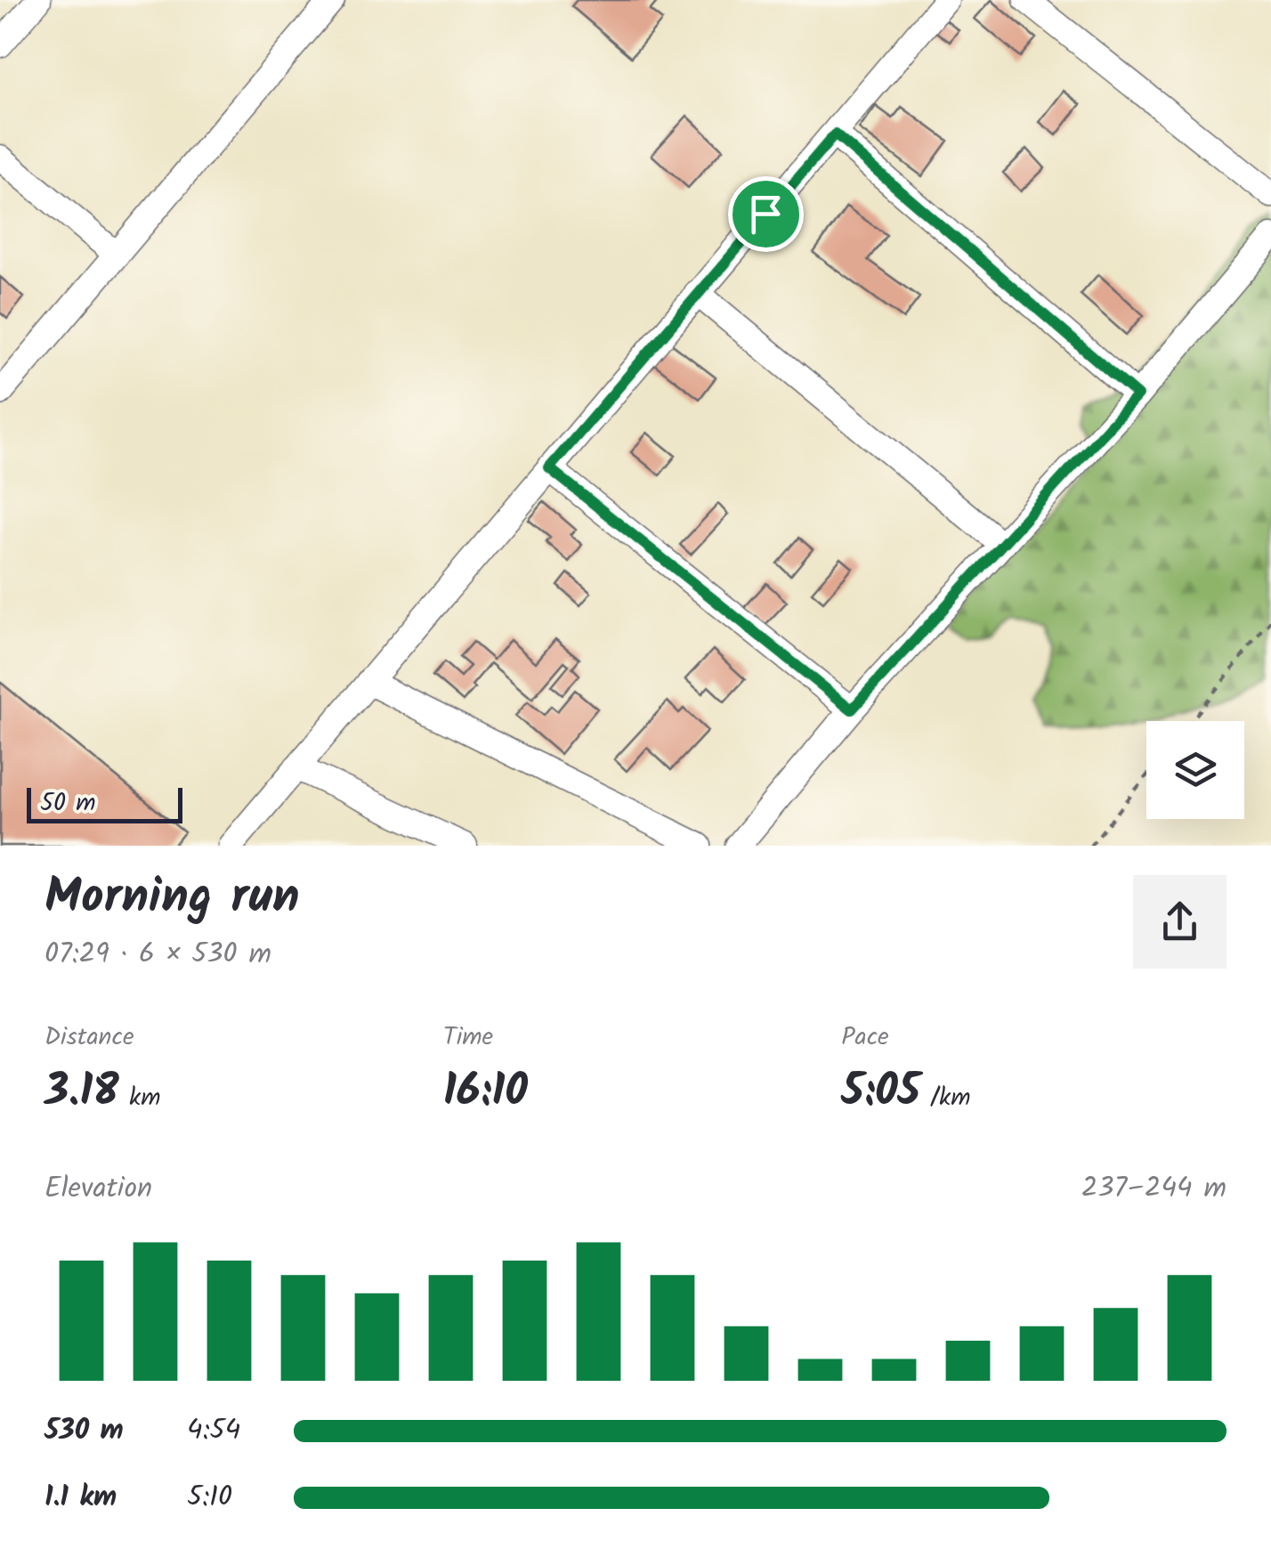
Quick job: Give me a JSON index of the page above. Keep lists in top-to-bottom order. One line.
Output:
{"scale_bar":"50 m","page":{"scale":"50 m","heading":["Morning run","07:29 · 6 × 530 m"],"stats":[["Distance","3.18 km"],["Time","16:10"],["Pace","5:05 /km"]],"chart":["Elevation","237–244 m"],"list":[{"name":"530 m","note":"4:54"},{"name":"1.1 km","note":"5:10"}]}}
